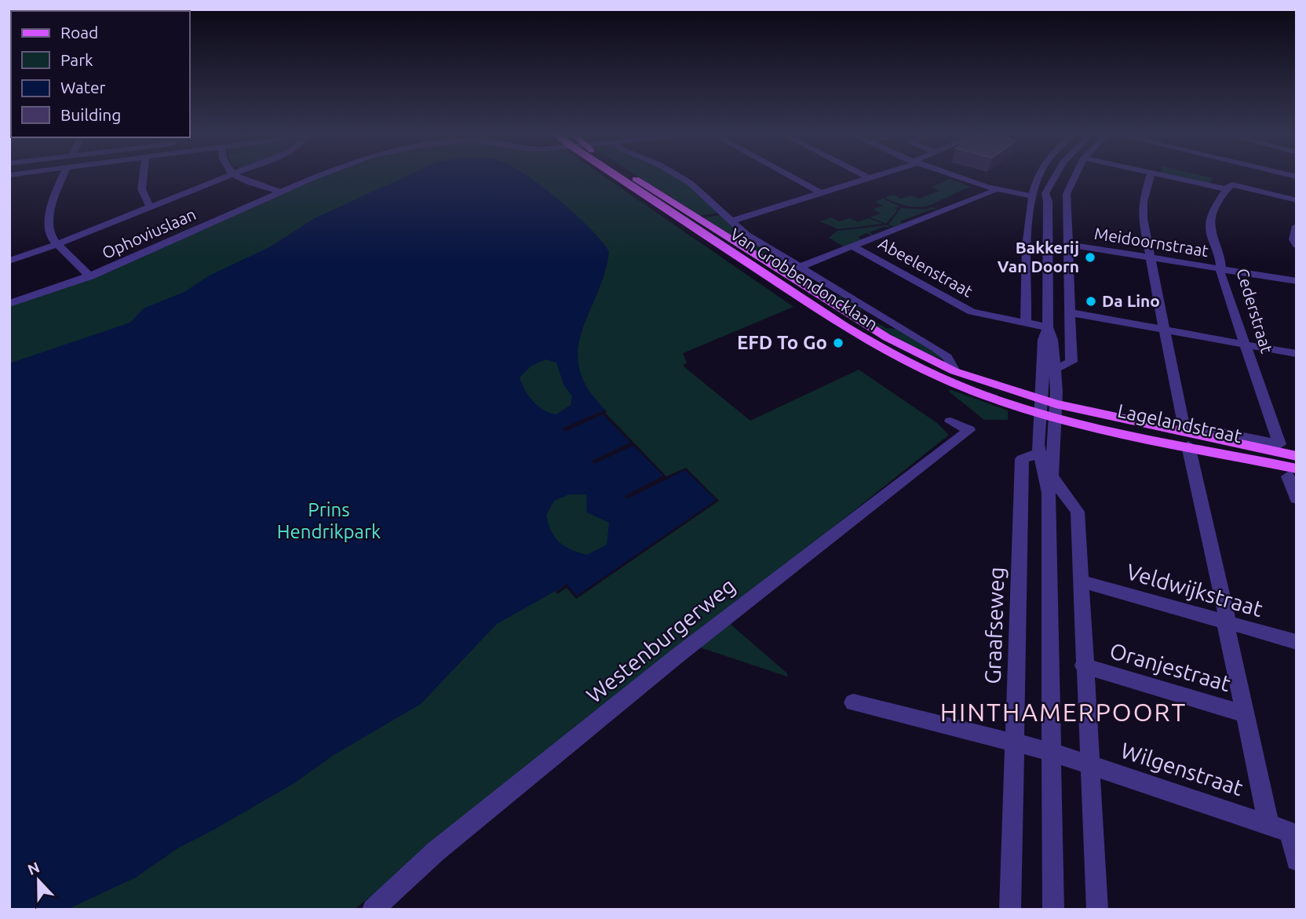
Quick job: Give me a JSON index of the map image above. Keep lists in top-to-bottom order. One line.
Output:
{"streets":{"main road":["Van Grobbendoncklaan","Lagelandstraat"],"street":["Ophoviuslaan","Meidoornstraat","Abeelenstraat","Cederstraat","Veldwijkstraat","Graafseweg","Westenburgerweg","Oranjestraat","Wilgenstraat"]},"crossings":[["Meidoornstraat","Cederstraat"],["Van Grobbendoncklaan","Lagelandstraat"],["Cederstraat","Lagelandstraat"],["Graafseweg","Wilgenstraat"]],"districts":["HINTHAMERPOORT"],"parks":["Prins Hendrikpark"],"places":["Bakkerij Van Doorn","Da Lino","EFD To Go"],"legend":["Road","Park","Water","Building"],"north":"top"}
